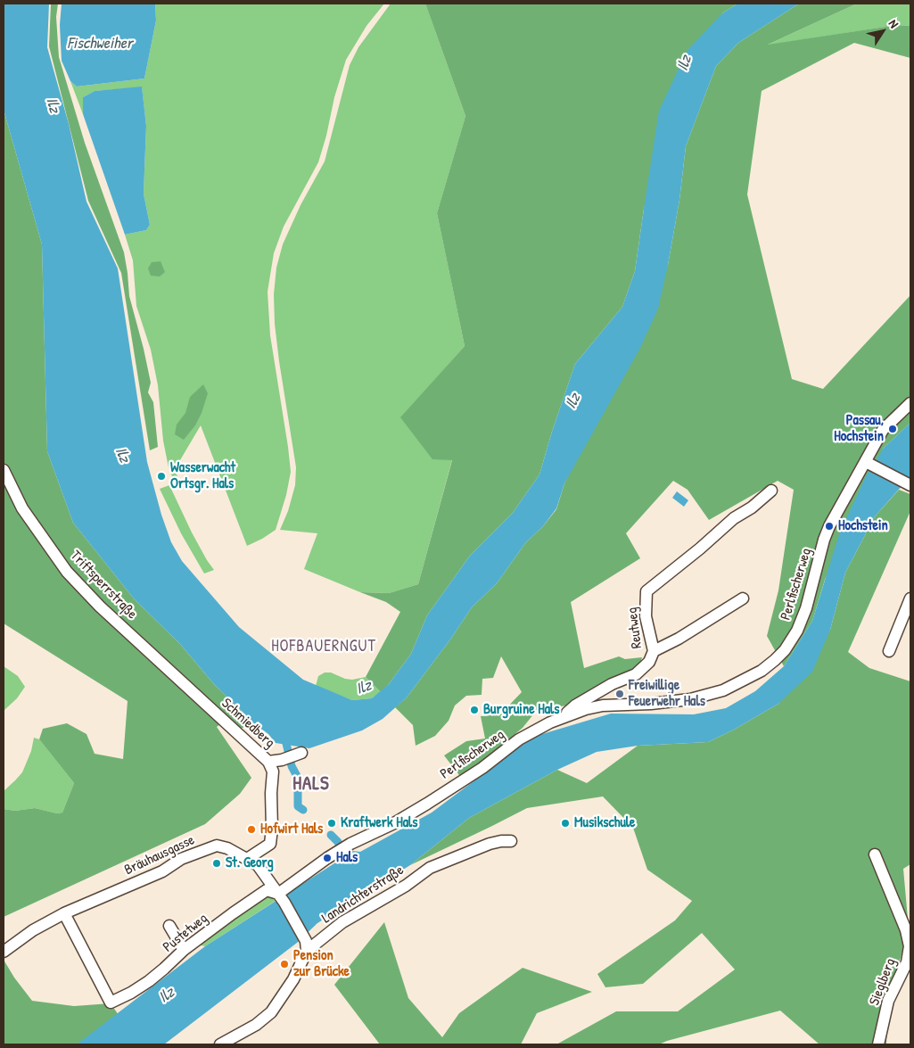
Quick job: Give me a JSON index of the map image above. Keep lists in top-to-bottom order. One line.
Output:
{"streets":{"street":["Perlfischerweg","Triftsperrstraße","Reutweg","Schmiedberg","Bräuhausgasse","Landrichterstraße","Pustetweg","Sieglberg"]},"crossings":[["Perlfischerweg","Reutweg"],["Perlfischerweg","Bräuhausgasse"],["Perlfischerweg","Pustetweg"],["Triftsperrstraße","Schmiedberg"],["Schmiedberg","Bräuhausgasse"],["Bräuhausgasse","Landrichterstraße"],["Bräuhausgasse","Pustetweg"]],"districts":["HOFBAUERNGUT","HALS"],"water":["Fischweiher","Ilz"],"places":["Passau, Hochstein","Wasserwacht Ortsgr. Hals","Hochstein","Freiwillige Feuerwehr Hals","Burgruine Hals","Kraftwerk Hals","Musikschule","Hofwirt Hals","Hals","St. Georg","Pension zur Brücke"],"north":"top right"}
